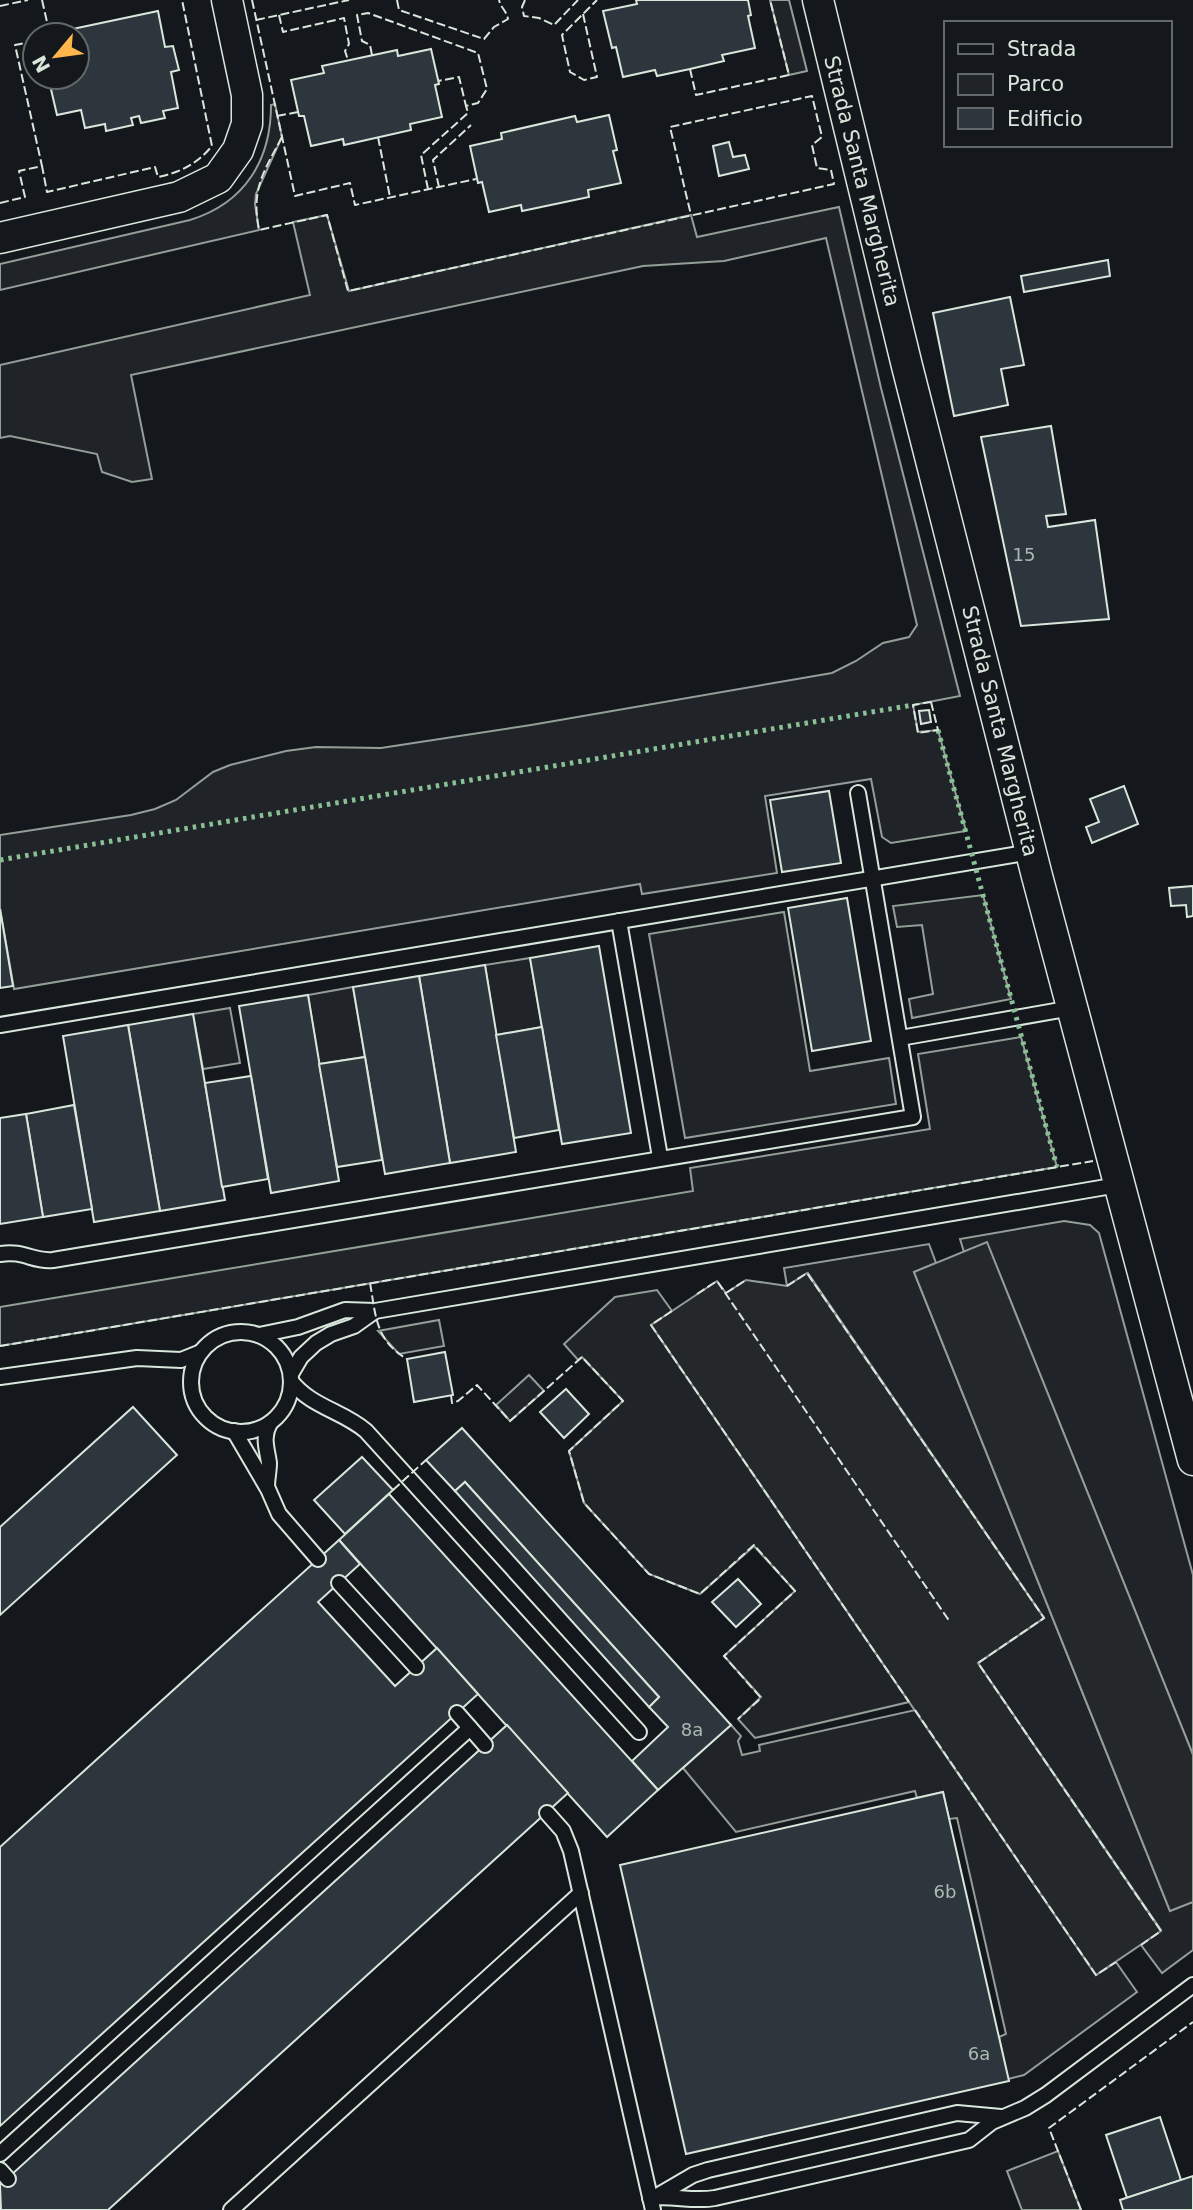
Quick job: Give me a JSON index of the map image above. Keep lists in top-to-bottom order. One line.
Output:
{"streets":{"street":["Strada Santa Margherita"]},"house_numbers":["15","8a","6b","6a"],"legend":["Strada","Parco","Edificio"],"north":"bottom left"}
